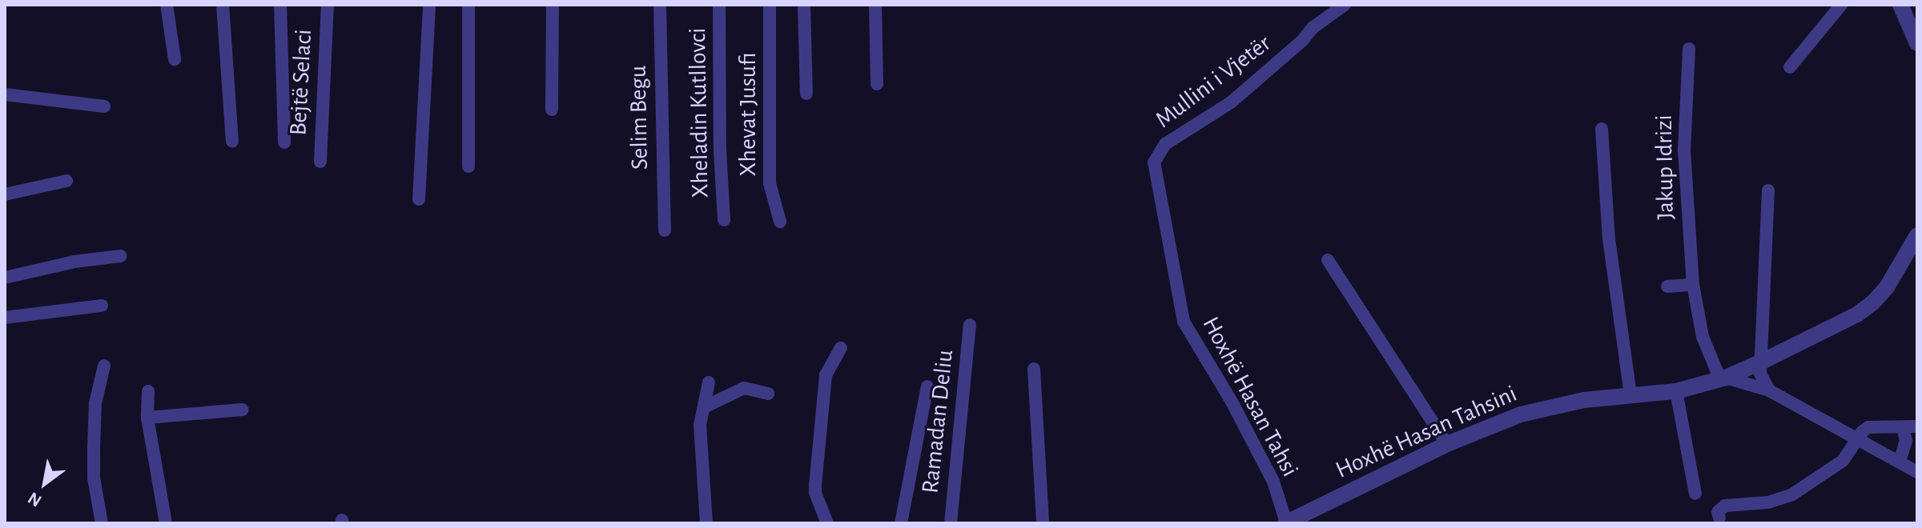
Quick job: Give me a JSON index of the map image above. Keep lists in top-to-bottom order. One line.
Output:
{"streets":{"street":["Mullini i Vjetër","Bejtë Selaci","Xheladin Kutllovci","Xhevat Jusufi","Selim Begu","Jakup Idrizi","Hoxhë Hasan Tahsi","Ramadan Deliu","Hoxhë Hasan Tahsini"]},"crossings":[["Mullini i Vjetër","Hoxhë Hasan Tahsi"],["Jakup Idrizi","Hoxhë Hasan Tahsini"],["Hoxhë Hasan Tahsi","Hoxhë Hasan Tahsini"]],"north":"bottom left"}
